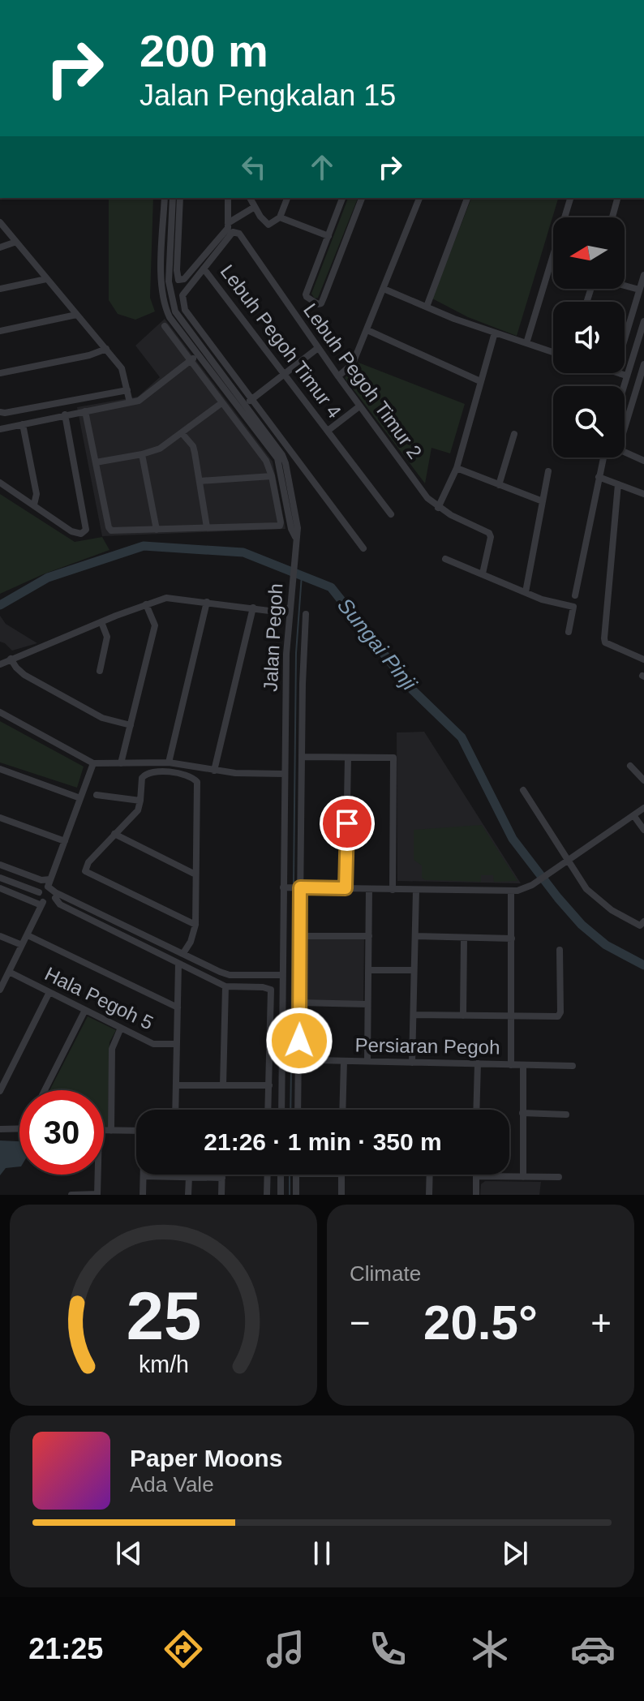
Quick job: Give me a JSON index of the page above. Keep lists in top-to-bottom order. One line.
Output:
{"streets":{"street":["Lebuh Pegoh Timur 4","Lebuh Pegoh Timur 2","Jalan Pegoh","Hala Pegoh 5","Persiaran Pegoh"]},"crossings":[["Lebuh Pegoh Timur 4","Lebuh Pegoh Timur 2"],["Jalan Pegoh","Persiaran Pegoh"]],"water":["Sungai Pinji"],"north":"left","page":{"turn":["200 m","Jalan Pengkalan 15"],"limit":"30","trip":"21:26 · 1 min · 350 m","tile":"Climate","heat":["−","20.5°","+"],"song":["Paper Moons","Ada Vale"],"tabs":"21:25","gauge":["25","km/h"]}}
